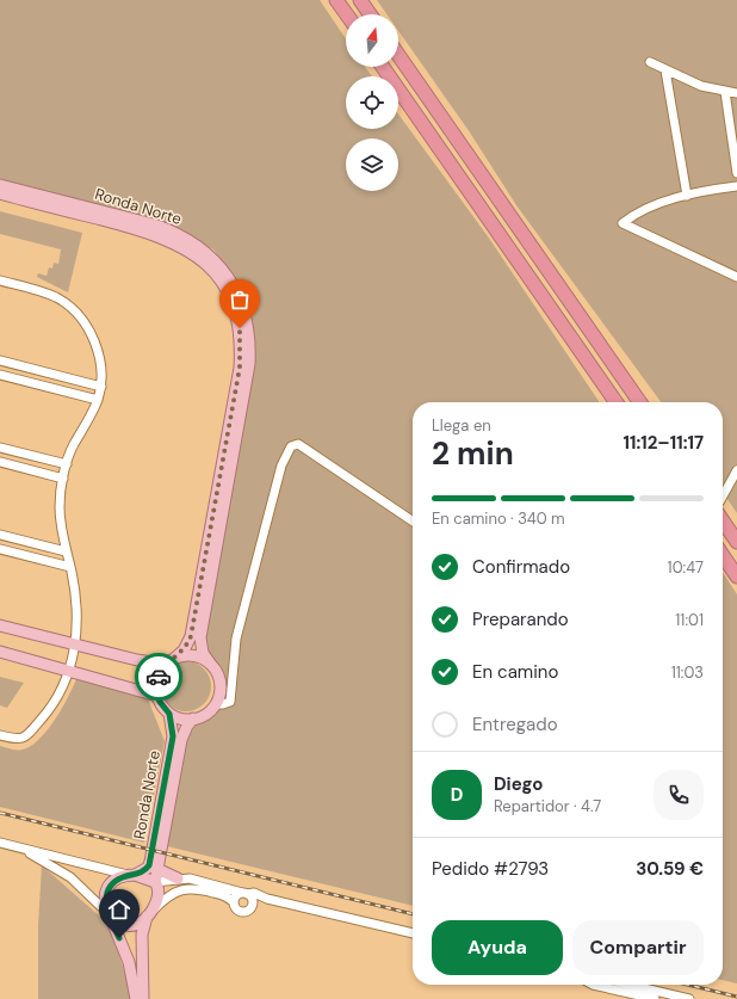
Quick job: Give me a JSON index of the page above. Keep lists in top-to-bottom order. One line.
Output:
{"streets":{"main road":["Ronda Norte"]},"north":"top","page":{"heading":["2 min","Llega en","11:12–11:17"],"panel":["Diego","Repartidor · 4.7","Pedido #2793","30.59 €"],"bar":"En camino · 340 m","list":[["Confirmado","10:47"],["Preparando","11:01"],["En camino","11:03"],"Entregado"],"round":"D","buttons":["Ayuda","Compartir"]}}
